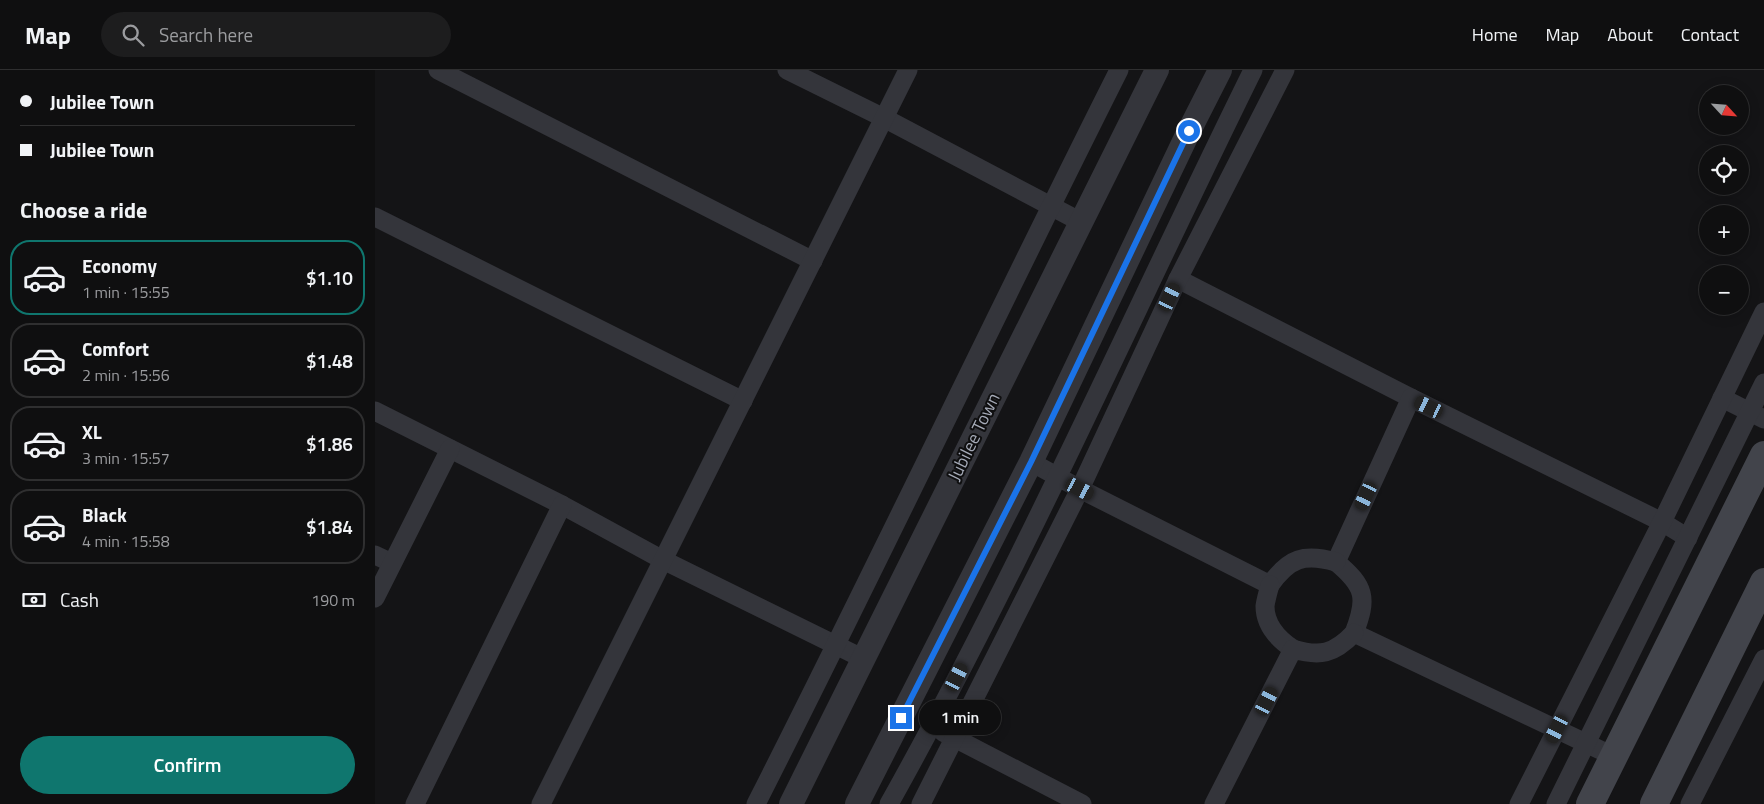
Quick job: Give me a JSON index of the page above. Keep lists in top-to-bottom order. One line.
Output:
{"streets":{"street":["Jubilee Town"]},"north":"bottom right","page":{"header":"Map","search":"Search here","nav":["Home","Map","About","Contact"],"banner":["Jubilee Town","Jubilee Town"],"map_buttons":["+","−"],"heading":"Choose a ride","list":[{"name":"Economy","note":"1 min · 15:55","value":"$1.10"},{"name":"Comfort","note":"2 min · 15:56","value":"$1.48"},{"name":"XL","note":"3 min · 15:57","value":"$1.86"},{"name":"Black","note":"4 min · 15:58","value":"$1.84"}],"pay":["Cash","190 m"],"bubble":"1 min","buttons":"Confirm"}}
